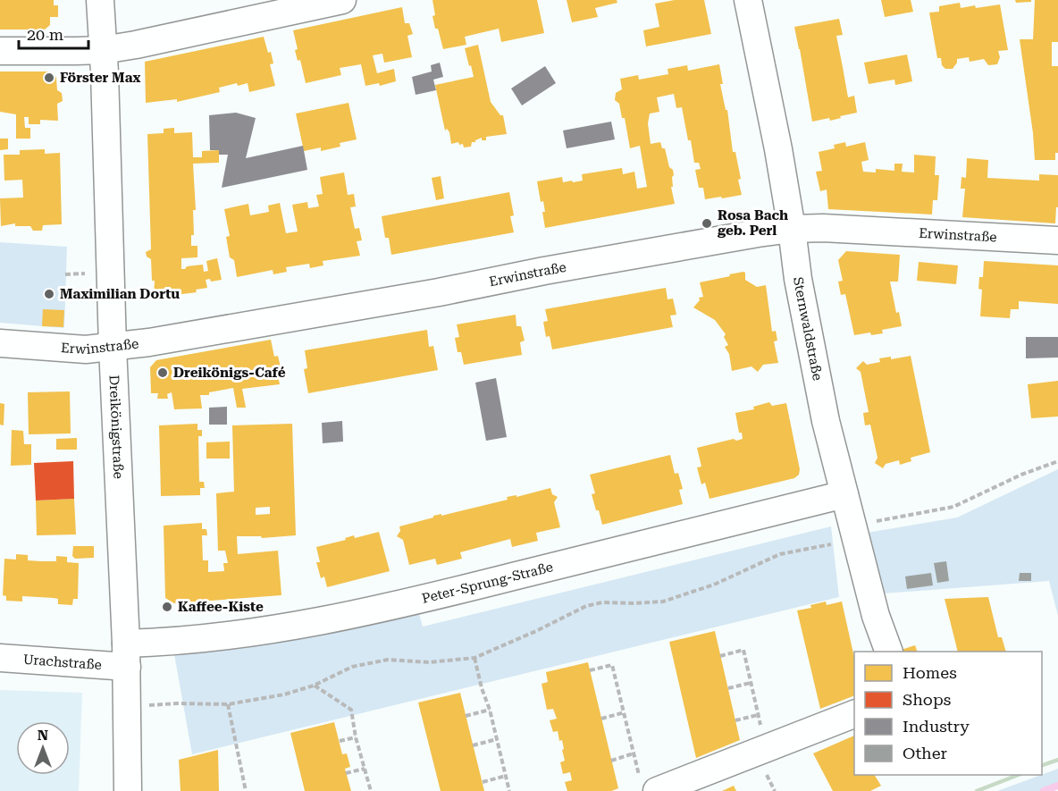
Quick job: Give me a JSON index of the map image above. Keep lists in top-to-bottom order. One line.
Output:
{"streets":{"street":["Erwinstraße","Sternwaldstraße","Dreikönigstraße","Peter-Sprung-Straße","Urachstraße"]},"crossings":[["Erwinstraße","Sternwaldstraße"],["Erwinstraße","Dreikönigstraße"],["Sternwaldstraße","Peter-Sprung-Straße"],["Dreikönigstraße","Peter-Sprung-Straße"],["Dreikönigstraße","Urachstraße"],["Peter-Sprung-Straße","Urachstraße"]],"places":["Förster Max","Rosa Bach geb. Perl","Maximilian Dortu","Dreikönigs-Café","Kaffee-Kiste"],"legend":["Homes","Shops","Industry","Other"],"scale_bar":"20 m","north":"top"}
